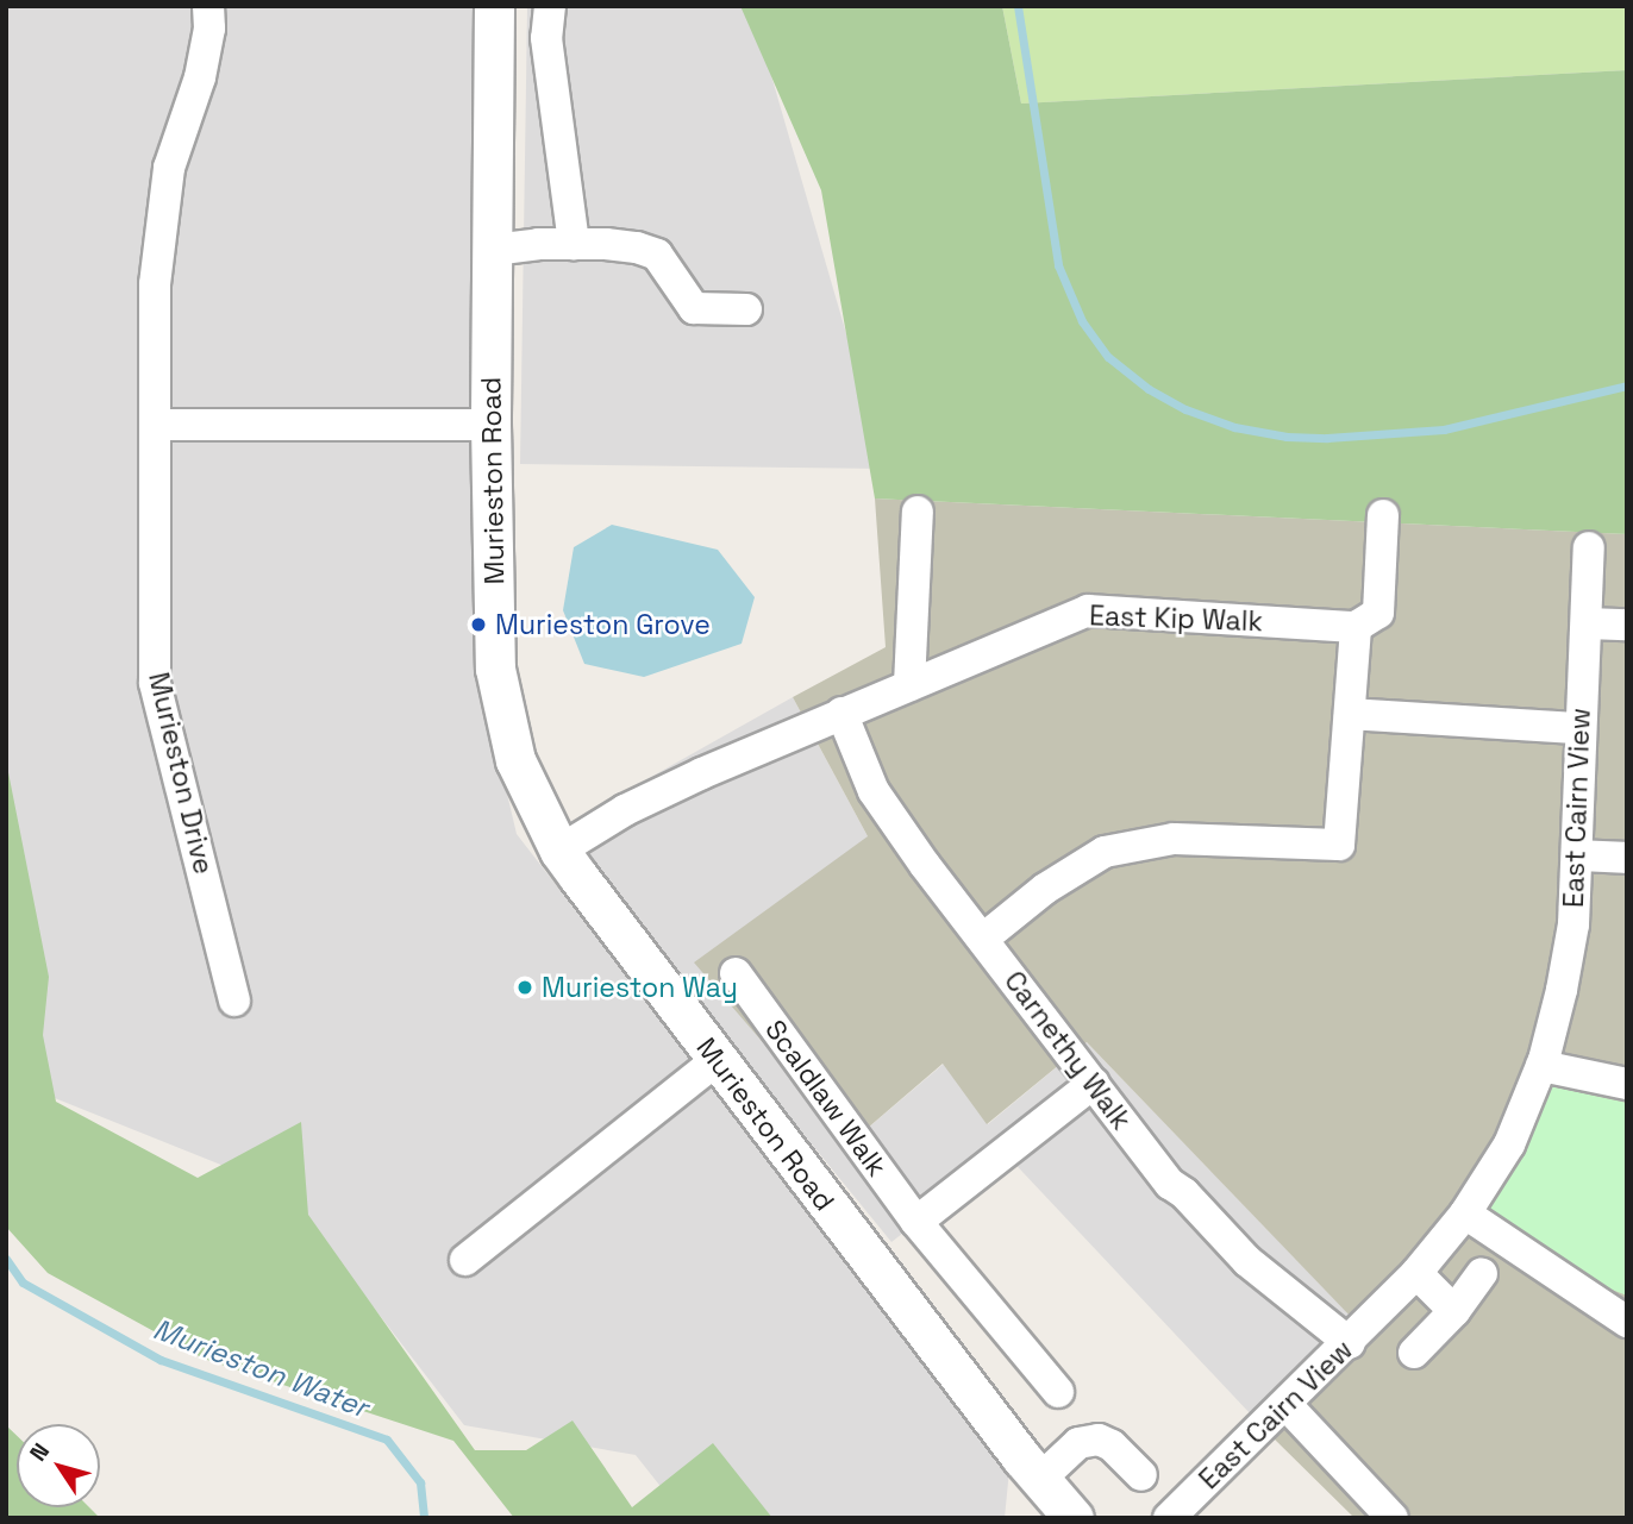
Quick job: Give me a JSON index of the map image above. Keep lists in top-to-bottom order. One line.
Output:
{"streets":{"street":["Murieston Road","East Kip Walk","Murieston Drive","East Cairn View","Carnethy Walk","Scaldlaw Walk"]},"crossings":[["Murieston Road","East Kip Walk"],["East Kip Walk","Carnethy Walk"],["East Cairn View","Carnethy Walk"]],"water":["Murieston Water"],"places":["Murieston Grove","Murieston Way"],"north":"top left"}
